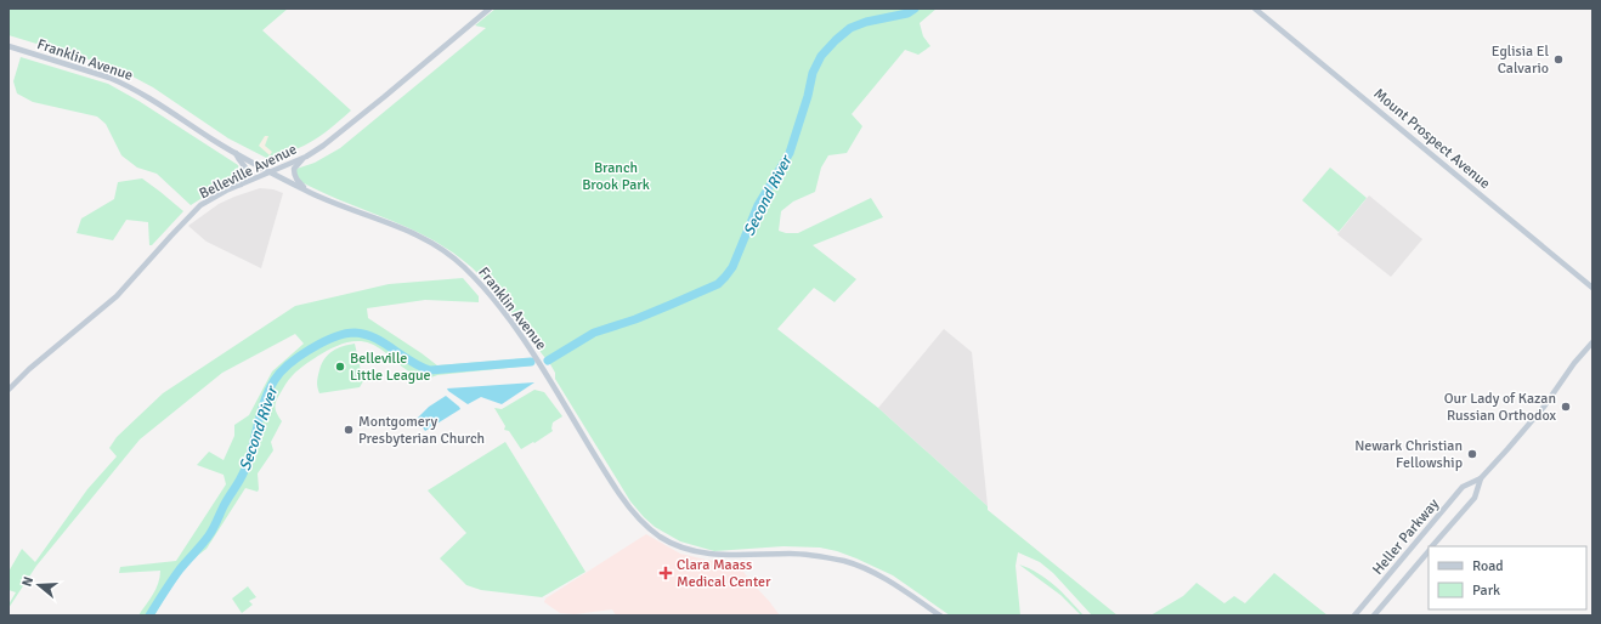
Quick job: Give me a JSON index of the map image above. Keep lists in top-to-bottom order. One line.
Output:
{"streets":{"main road":["Franklin Avenue","Mount Prospect Avenue","Belleville Avenue","Heller Parkway"]},"crossings":[["Franklin Avenue","Belleville Avenue"]],"water":["Second River"],"parks":["Branch Brook Park"],"places":{"other":["Eglisia El Calvario","Belleville Little League","Our Lady of Kazan Russian Orthodox","Montgomery Presbyterian Church","Newark Christian Fellowship"],"health":["Clara Maass Medical Center"]},"legend":["Road","Park"],"north":"left"}
